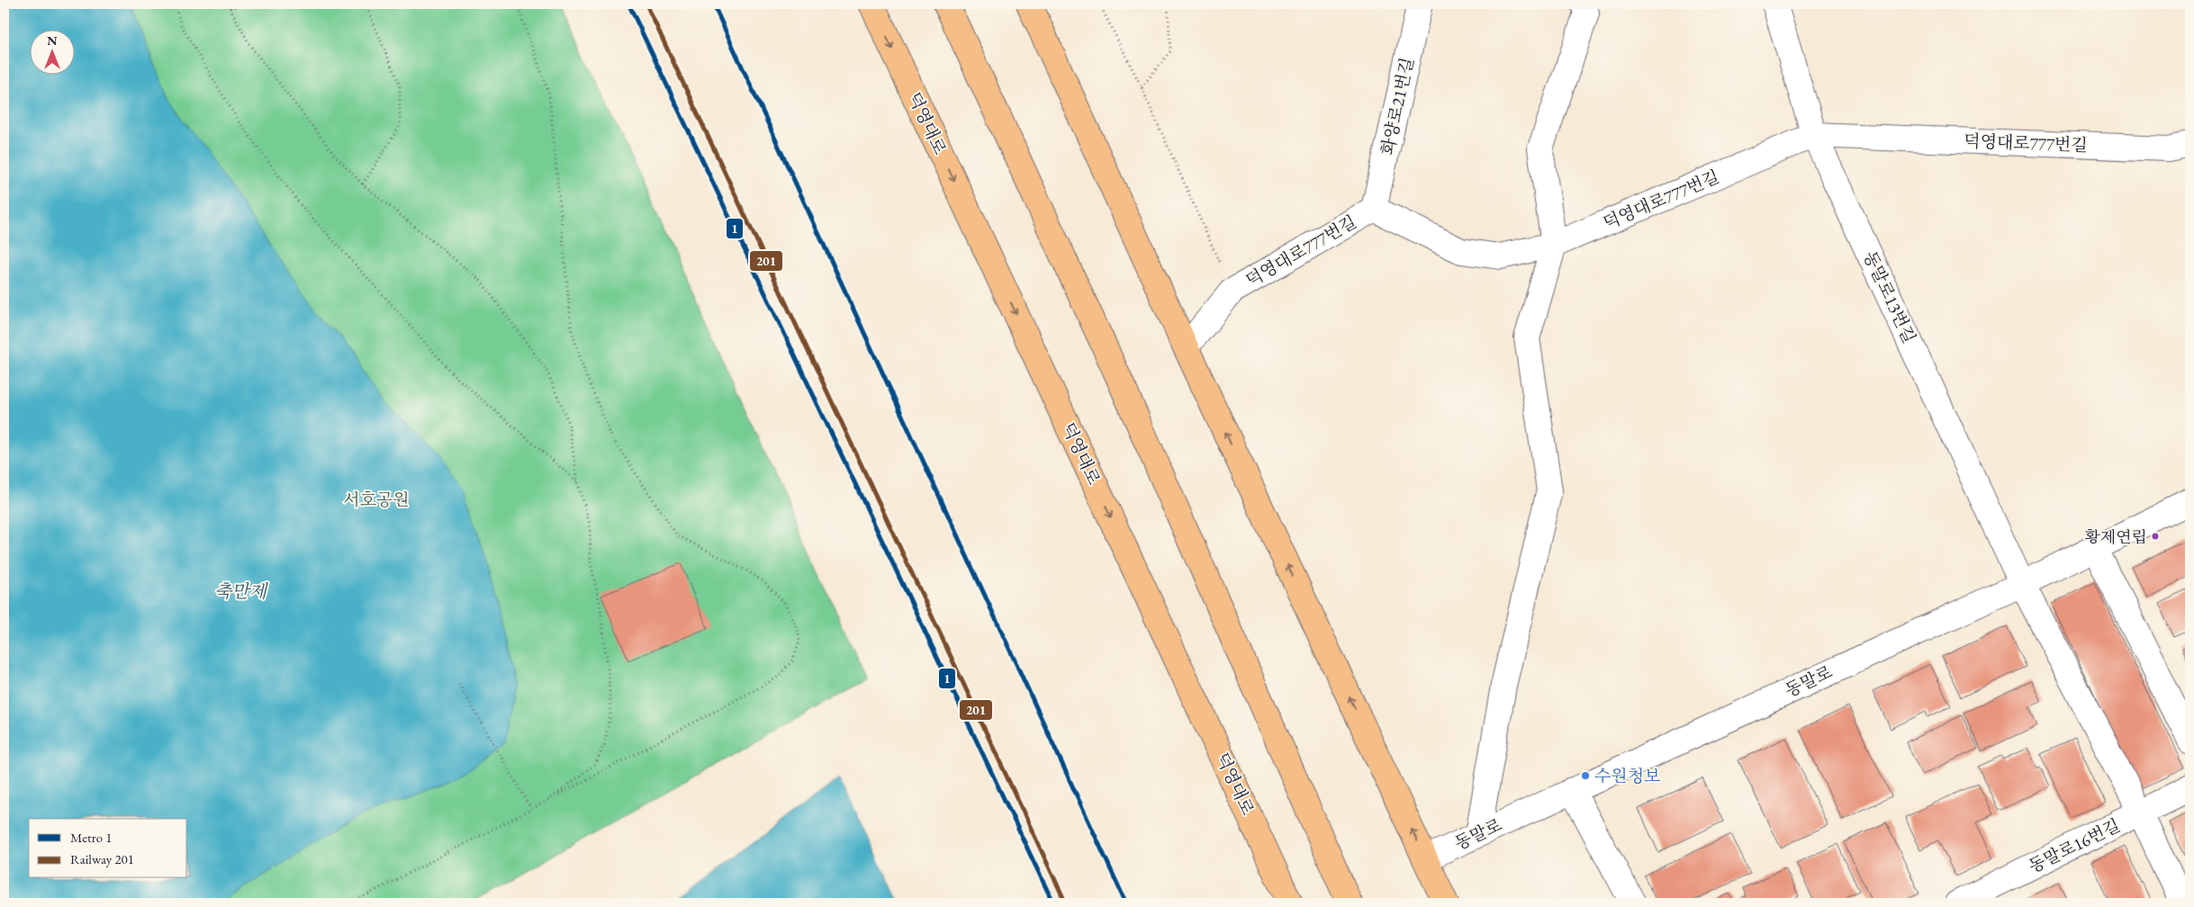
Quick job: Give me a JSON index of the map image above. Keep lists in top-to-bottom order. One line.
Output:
{"streets":{"main road":["덕영대로"],"street":["화양로21번길","덕영대로777번길","동말로13번길","동말로","동말로16번길"]},"crossings":[["화양로21번길","덕영대로777번길"],["덕영대로777번길","동말로13번길"],["동말로13번길","동말로"],["동말로13번길","동말로16번길"]],"water":["축만제"],"parks":["서호공원"],"places":["황제연립","수원청보"],"lines":["metro line 1","rail line 201"],"legend":["Metro 1","Railway 201"],"north":"top"}
